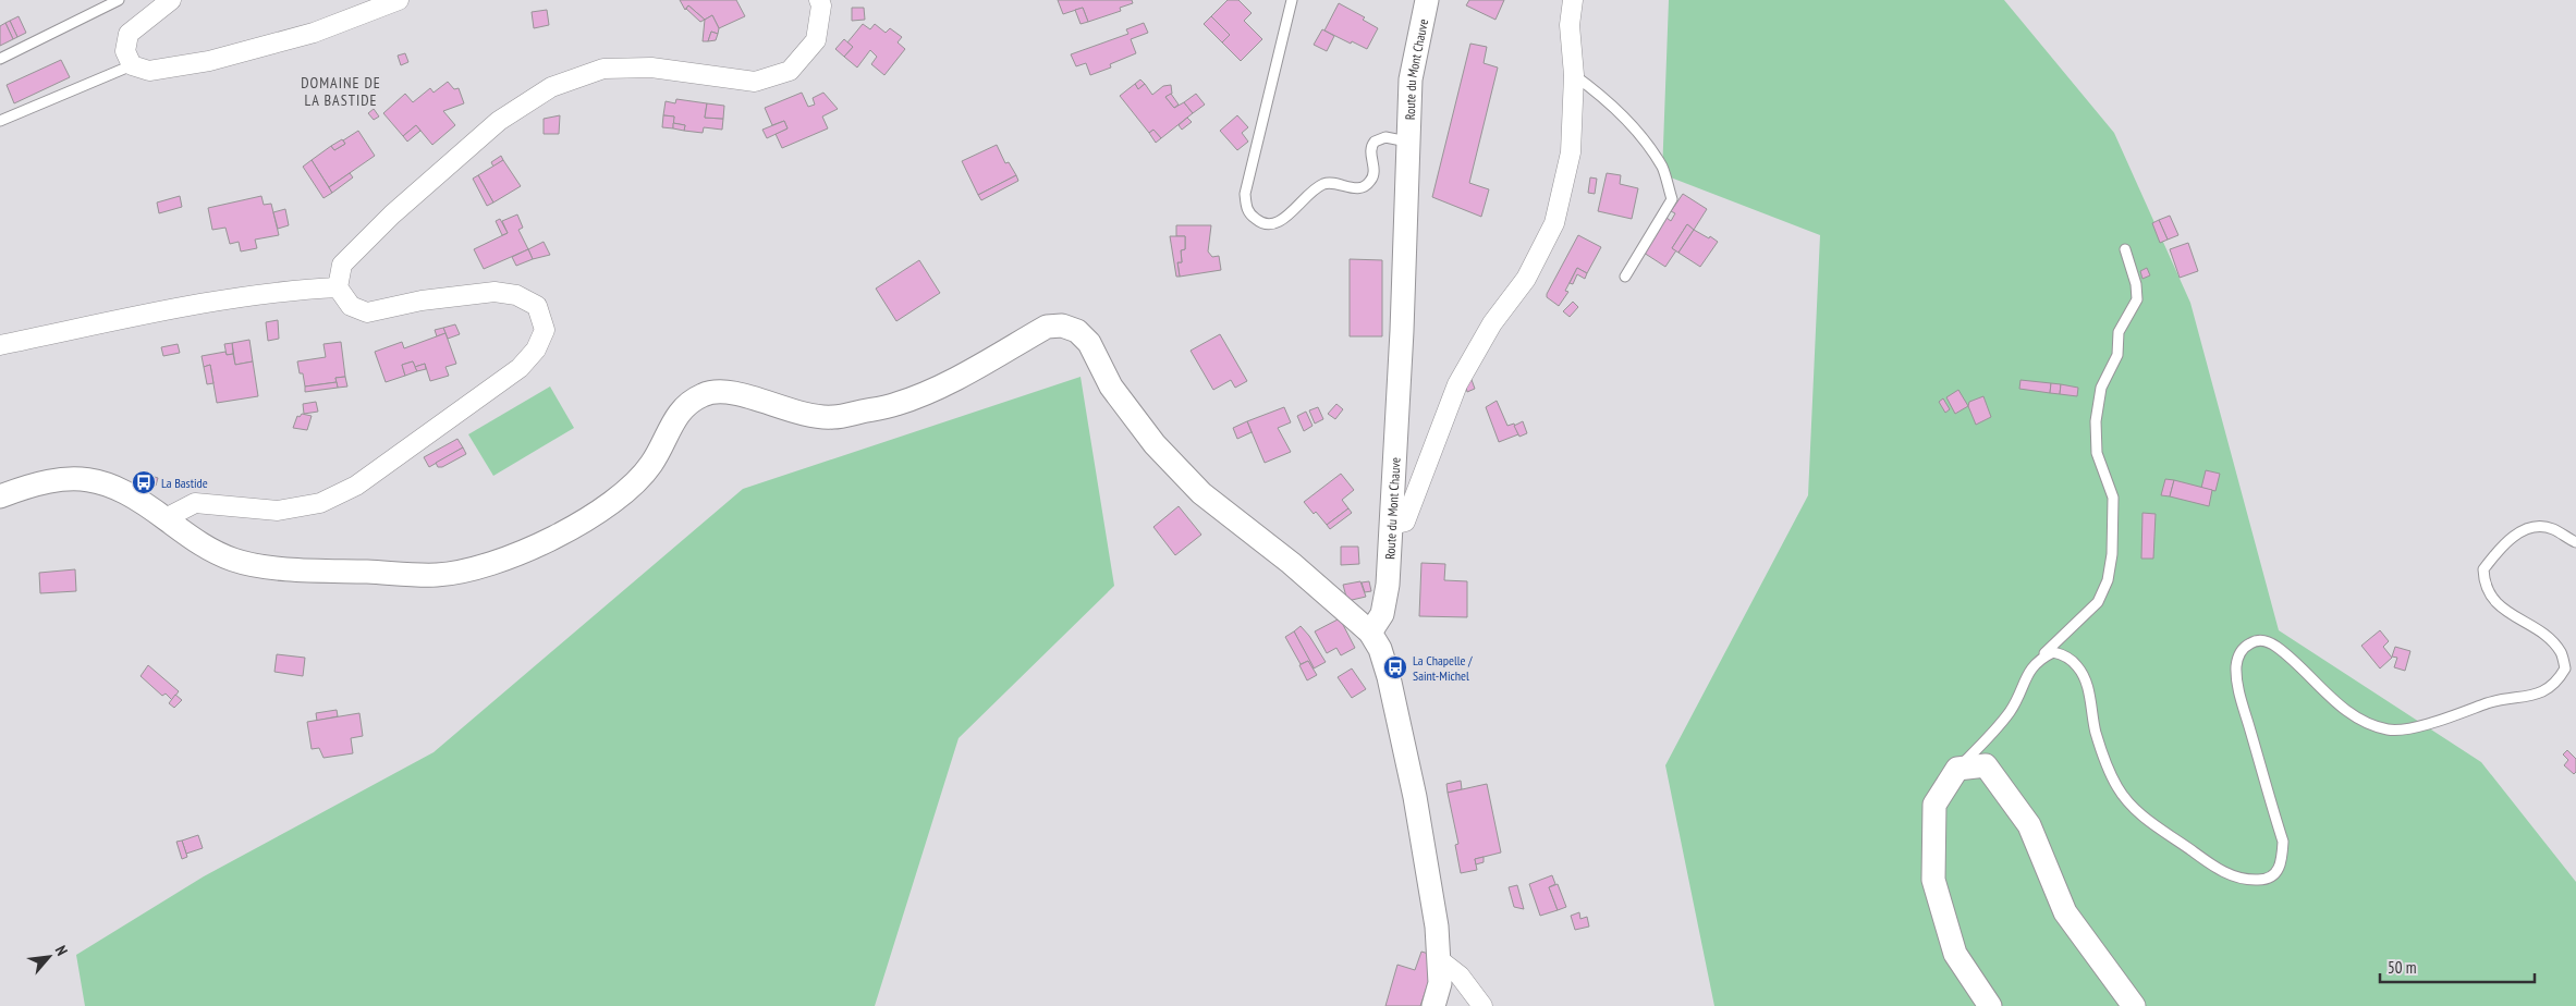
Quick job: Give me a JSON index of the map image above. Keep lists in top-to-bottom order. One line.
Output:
{"streets":{"street":["Route du Mont Chauve"]},"districts":["DOMAINE DE LA BASTIDE"],"places":{"bus stop":["La Bastide","La Chapelle / Saint-Michel"]},"scale_bar":"50 m","north":"top right"}
